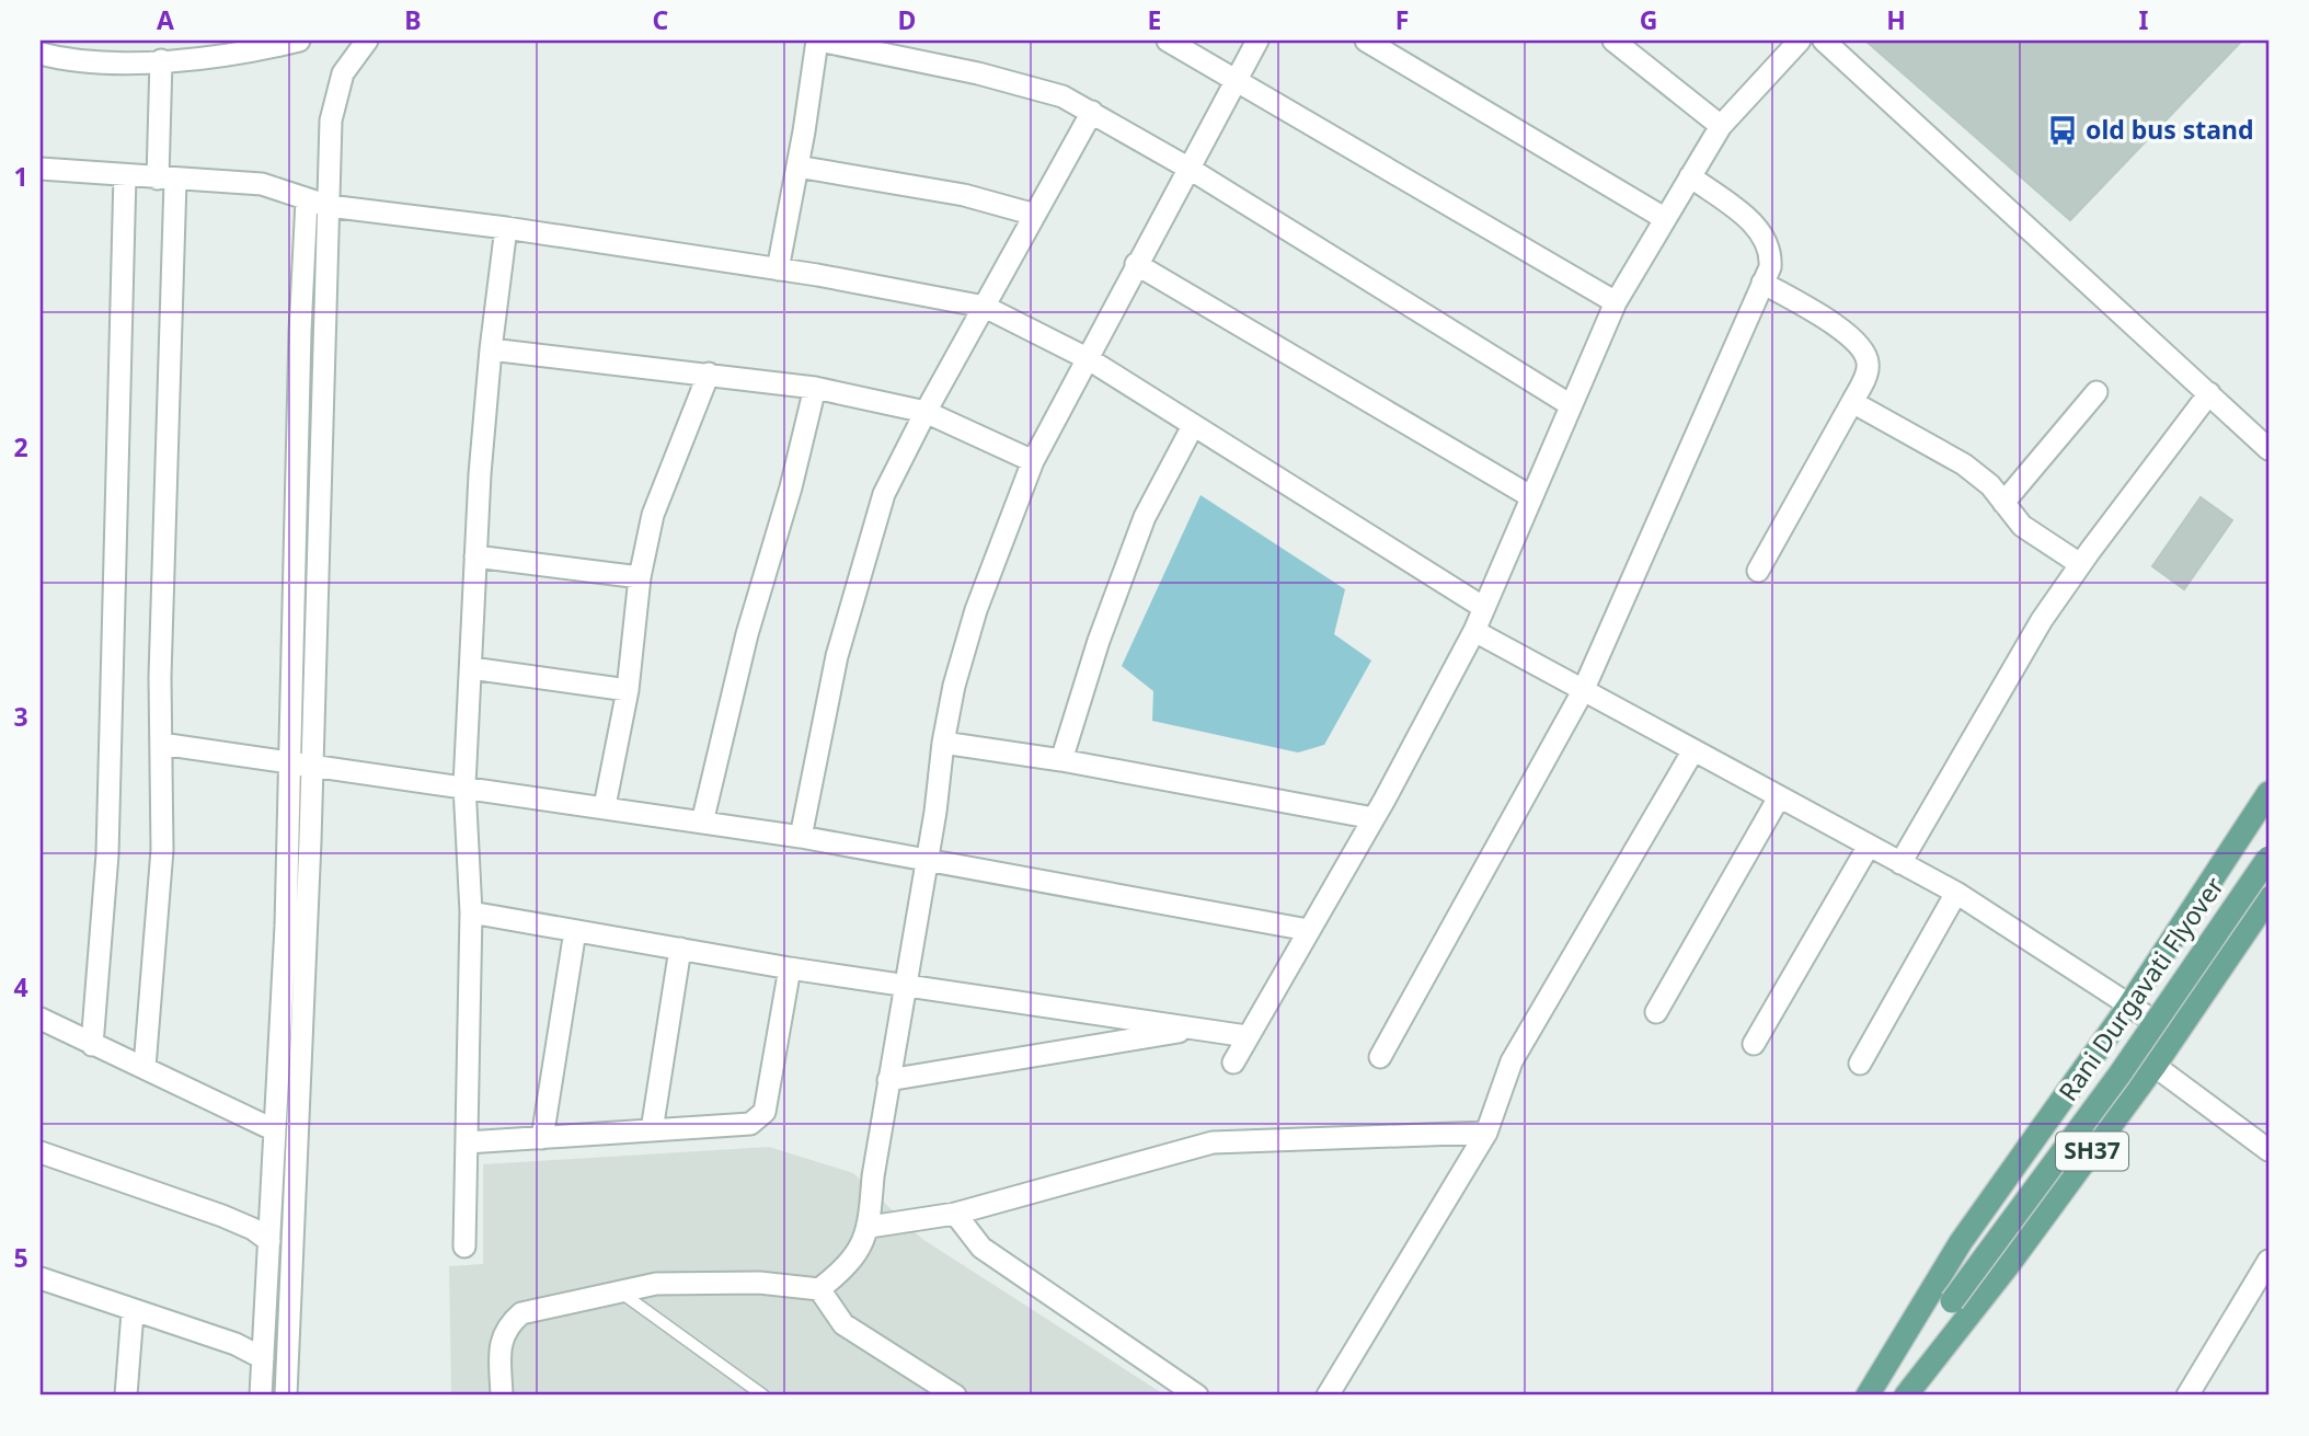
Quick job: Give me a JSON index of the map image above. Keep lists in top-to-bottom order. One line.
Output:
{"streets":{"main road":["Rani Durgavati Flyover","SH37"]},"crossings":[["Rani Durgavati Flyover","SH37"]],"places":{"bus stop":["old bus stand"]},"grid":{"columns":["A","B","C","D","E","F","G","H","I"],"rows":["1","2","3","4","5"]}}
